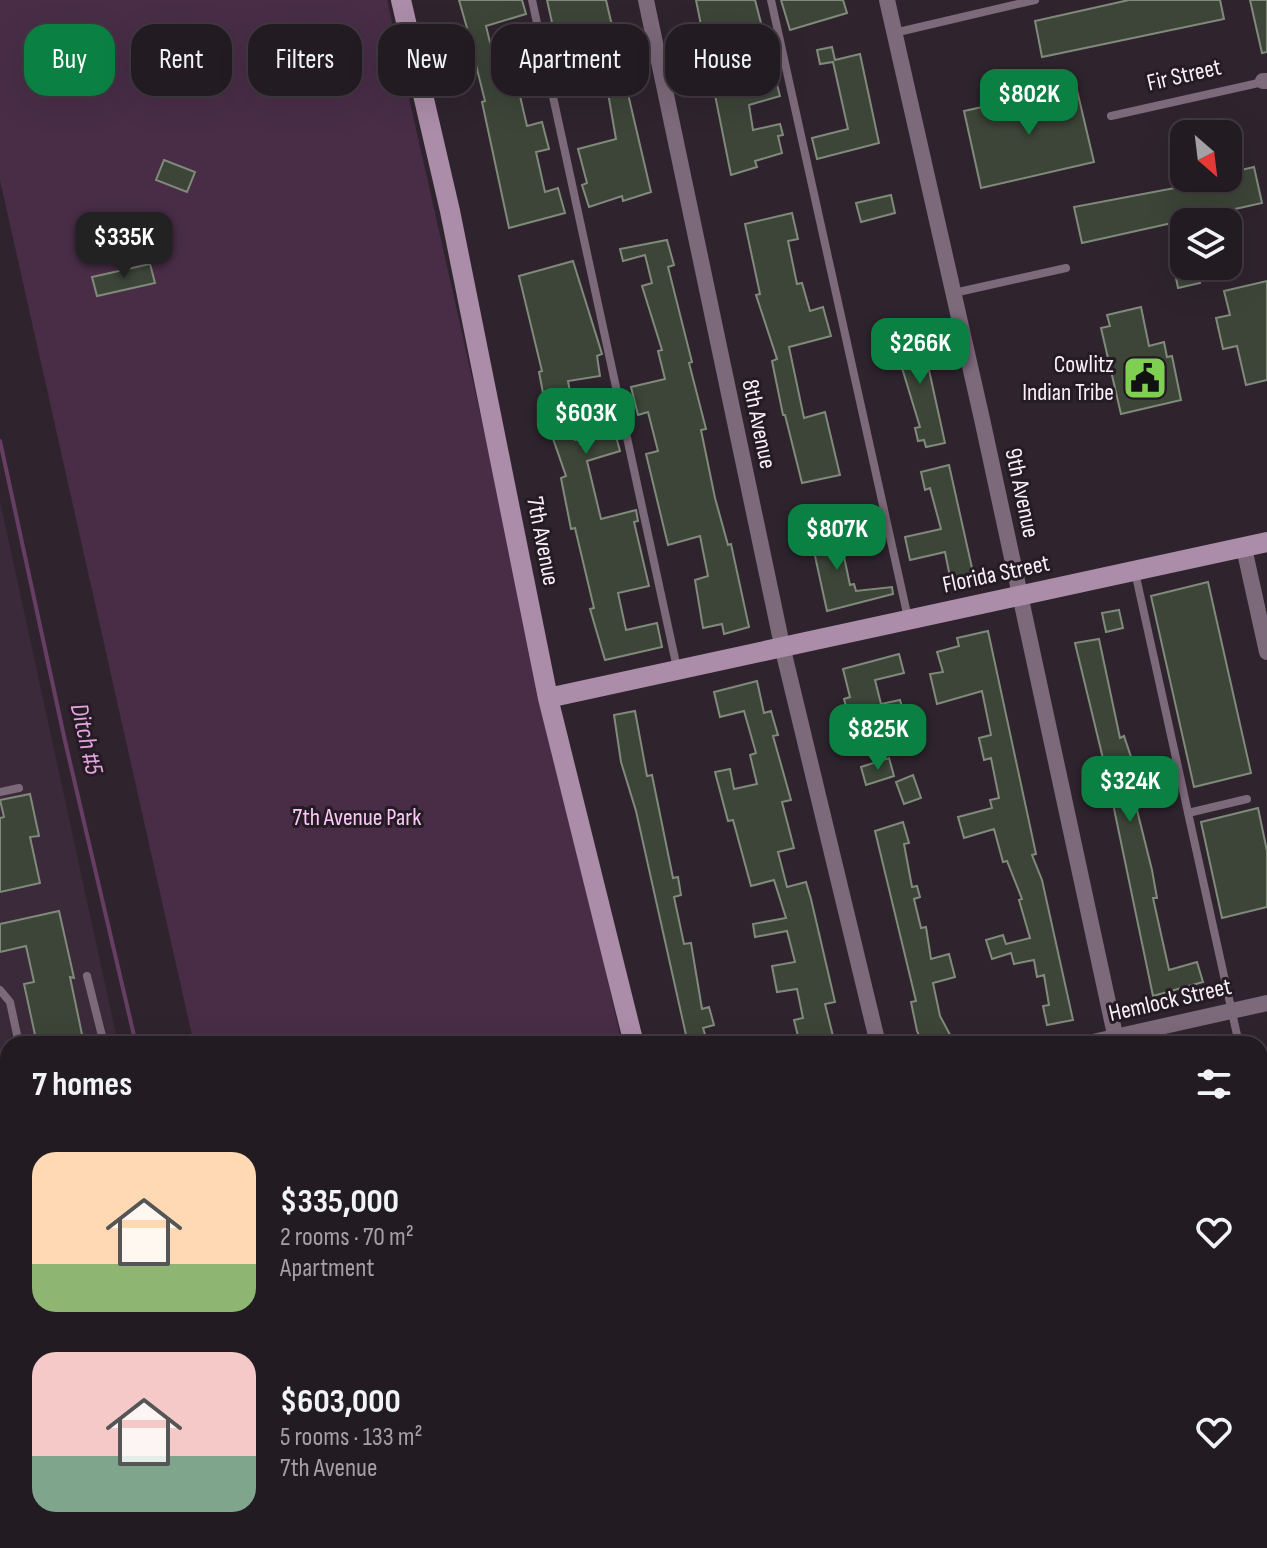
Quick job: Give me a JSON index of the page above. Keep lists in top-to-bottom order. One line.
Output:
{"streets":{"street":["8th Avenue","9th Avenue","7th Avenue","Florida Street","Hemlock Street"],"lane":["Fir Street"]},"crossings":[["8th Avenue","Florida Street"],["9th Avenue","Florida Street"],["7th Avenue","Florida Street"]],"water":["Ditch #5"],"parks":["7th Avenue Park"],"places":{"public building":["Cowlitz Indian Tribe"]},"north":"bottom right","page":{"chip":["Buy","Rent","Filters","New","Apartment","House"],"price":["$802K","$335K","$266K","$603K","$807K","$825K","$324K"],"heading":"7 homes","list":[{"name":"$335,000","note":"2 rooms · 70 m² · Apartment"},{"name":"$603,000","note":"5 rooms · 133 m² · 7th Avenue"}]}}
